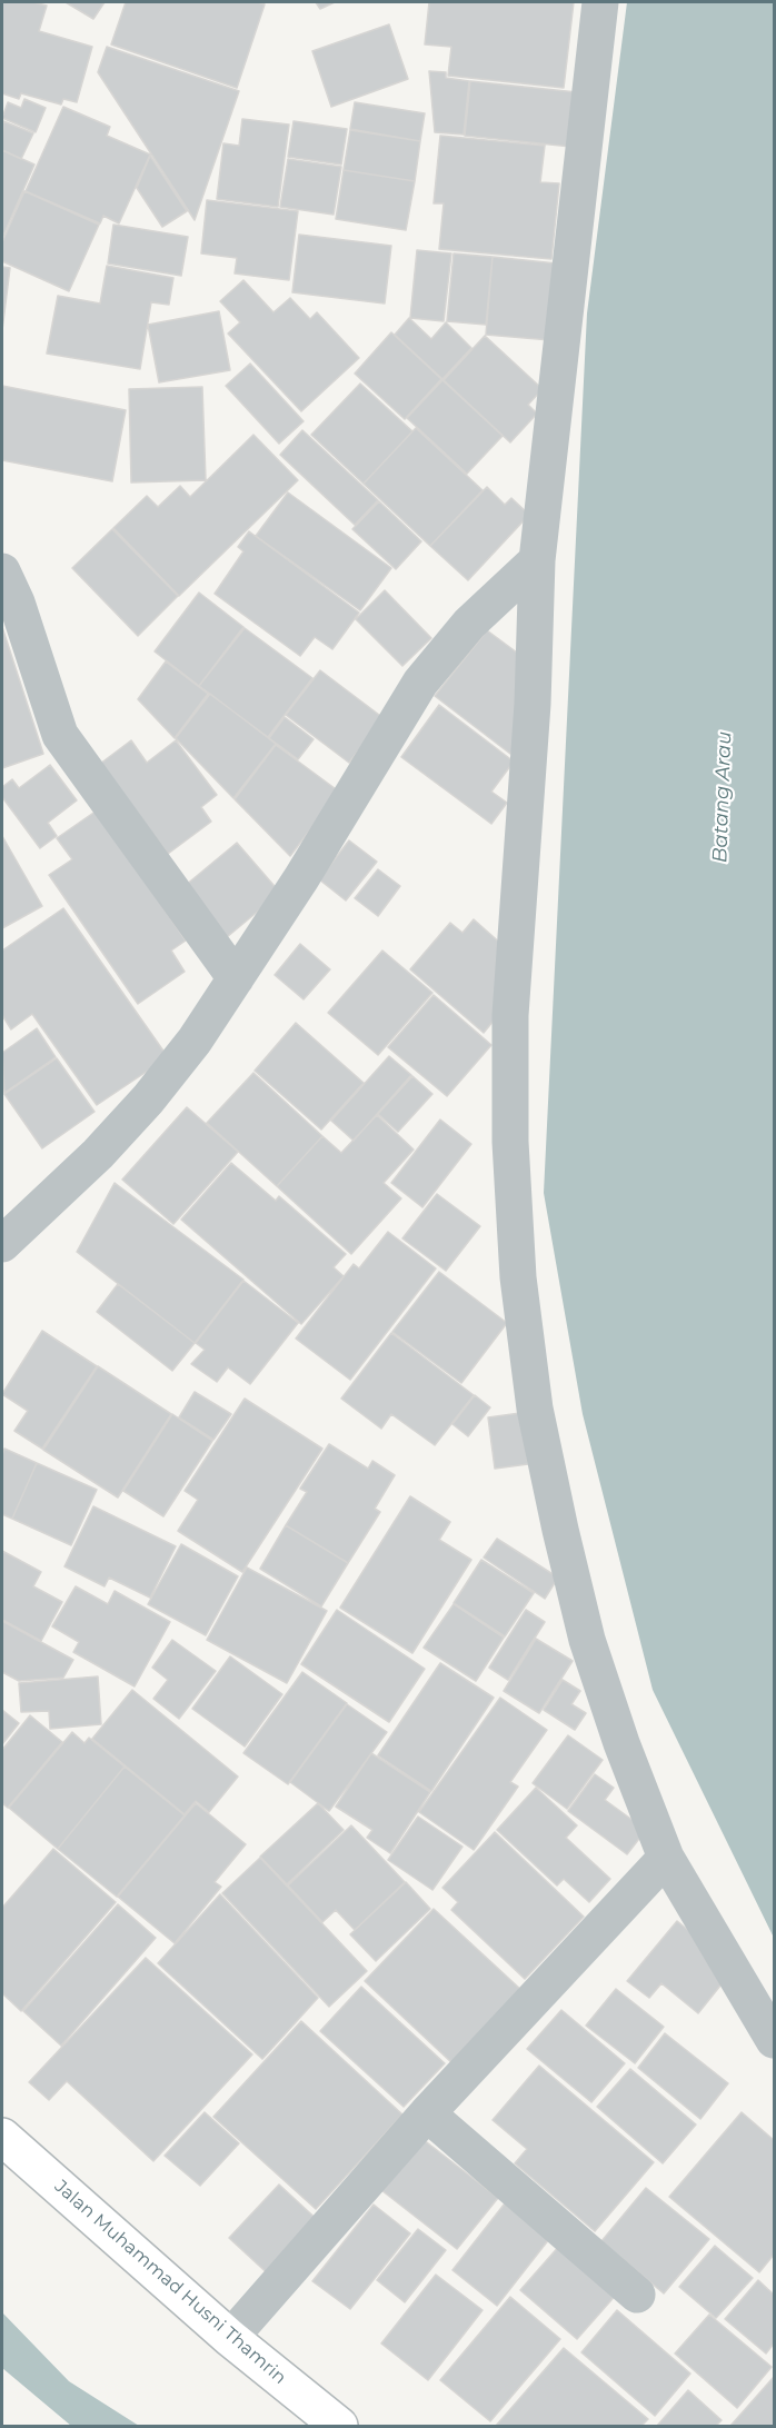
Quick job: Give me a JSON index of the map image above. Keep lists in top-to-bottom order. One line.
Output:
{"streets":{"main road":["Jalan Muhammad Husni Thamrin"]},"water":["Batang Arau"]}
